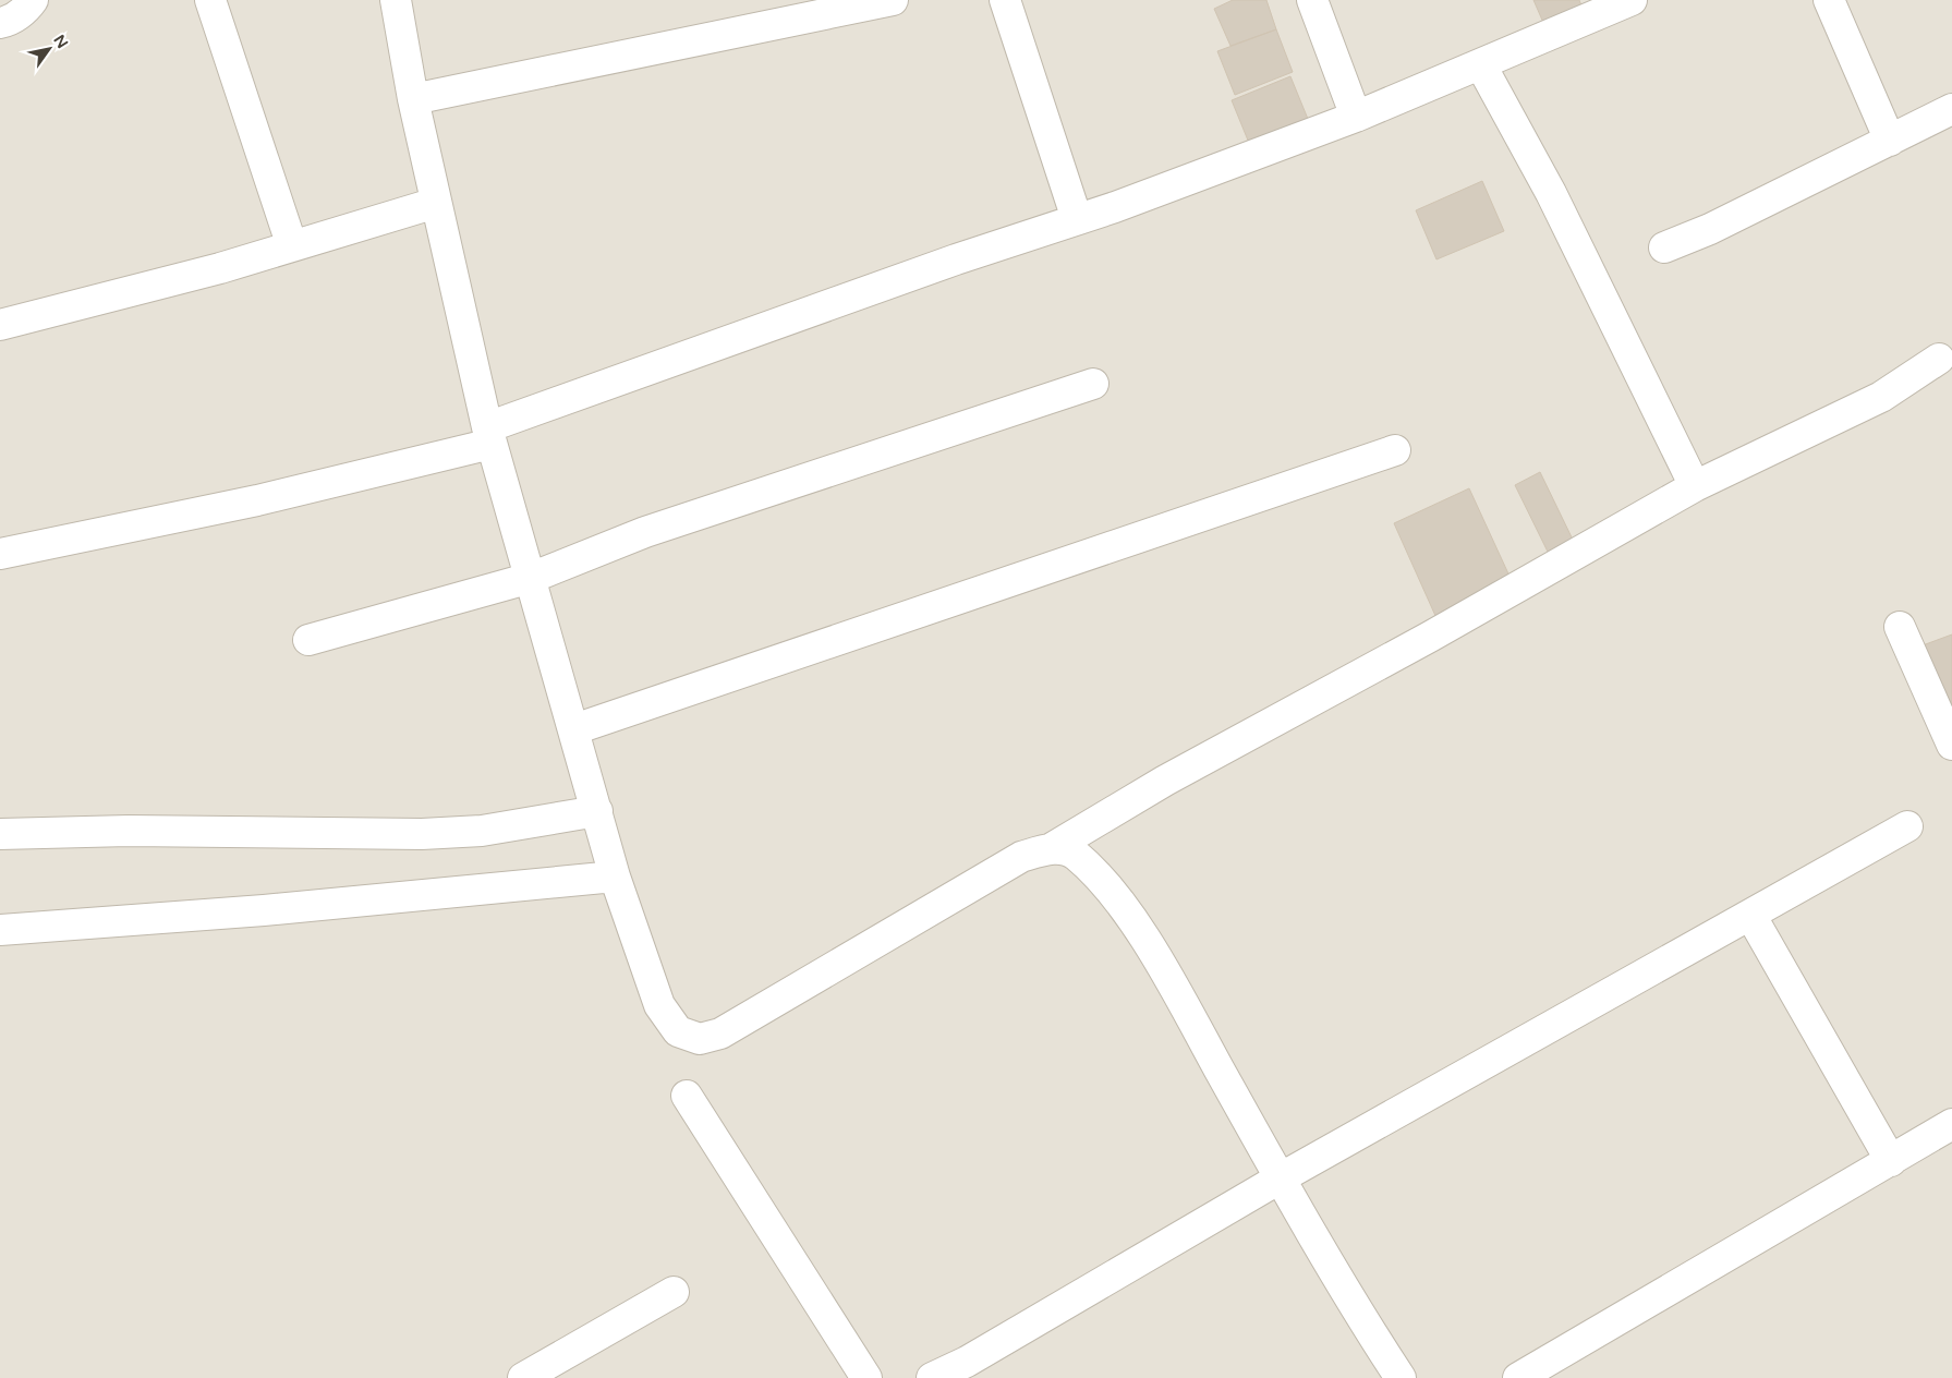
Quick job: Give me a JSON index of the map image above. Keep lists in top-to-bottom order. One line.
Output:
{"north":"top right"}
